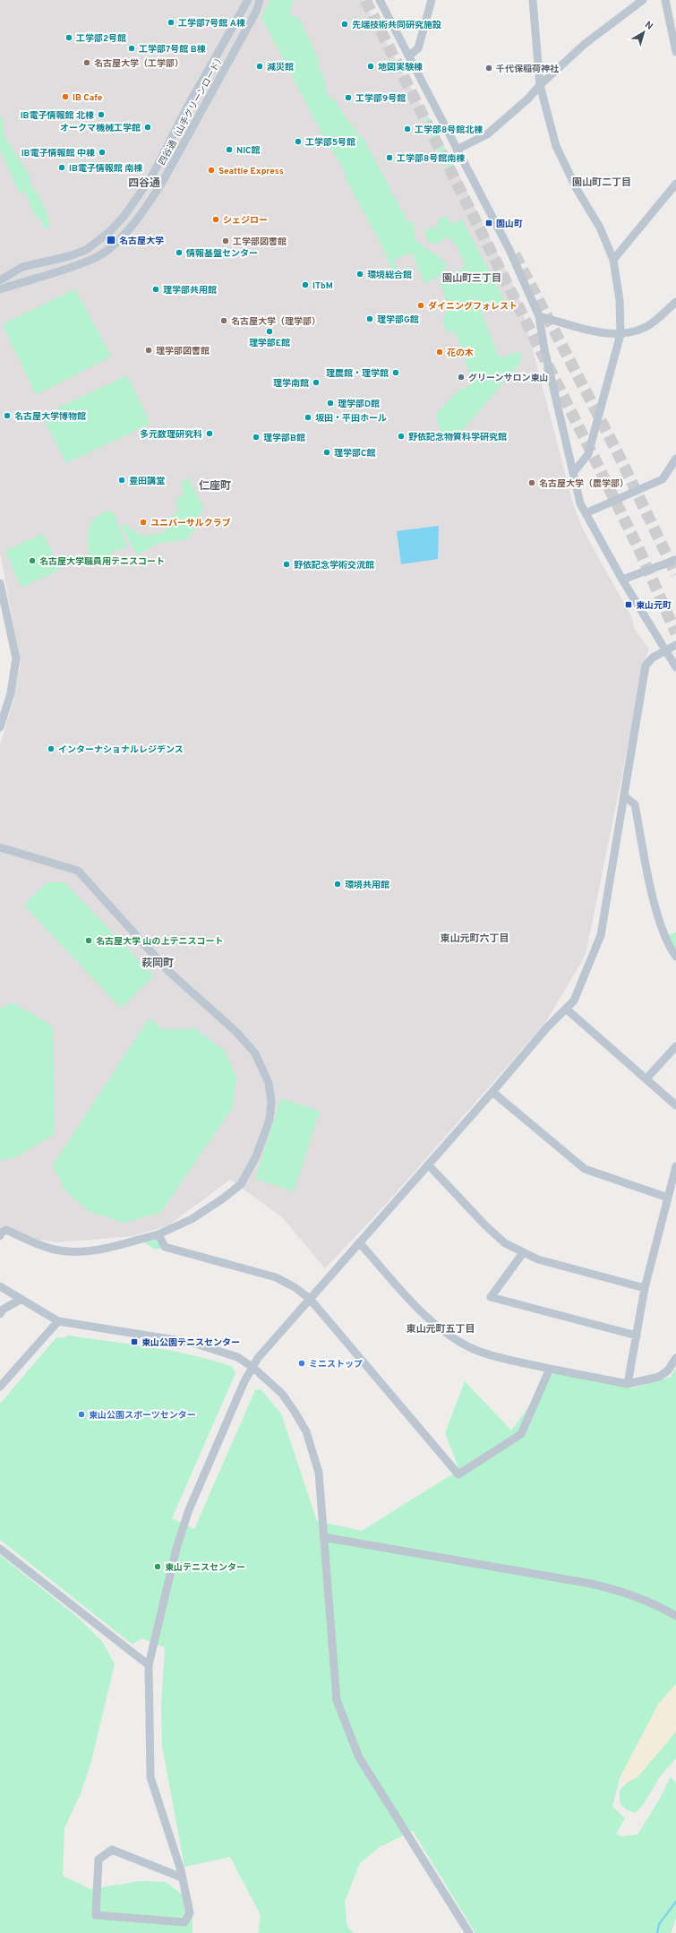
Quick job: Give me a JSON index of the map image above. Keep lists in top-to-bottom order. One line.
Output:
{"streets":{"street":["四谷通（山手グリーンロード）"]},"districts":["園山町二丁目","四谷通","園山町三丁目","仁座町","東山元町六丁目","萩岡町","東山元町五丁目"],"places":{"other":["工学部7号館 A棟","先端技術共同研究施設","工学部2号館","工学部7号館 B棟","名古屋大学（工学部）","減災館","地図実験棟","千代保稲荷神社","IB Cafe","工学部9号館","IB電子情報館 北棟","オークマ機械工学館","工学部8号館北棟","工学部5号館","NIC館","IB電子情報館 中棟","工学部8号館南棟","IB電子情報館 南棟","Seattle Express","シェジロー","工学部図書館","情報基盤センター","環境総合館","ITbM","理学部共用館","ダイニングフォレスト","理学部G館","名古屋大学（理学部）","理学部E館","理学部図書館","花の木","理農館・理学館","グリーンサロン東山","理学南館","理学部D館","名古屋大学博物館","坂田・平田ホール","多元数理研究科","野依記念物質科学研究館","理学部B館","理学部C館","豊田講堂","名古屋大学（農学部）","ユニバーサルクラブ","名古屋大学職員用テニスコート","野依記念学術交流館","インターナショナルレジデンス","環境共用館","名古屋大学 山の上テニスコート","ミニストップ","東山公園スポーツセンター","東山テニスセンター"],"transit":["園山町","名古屋大学","東山元町","東山公園テニスセンター"]},"north":"top right"}
